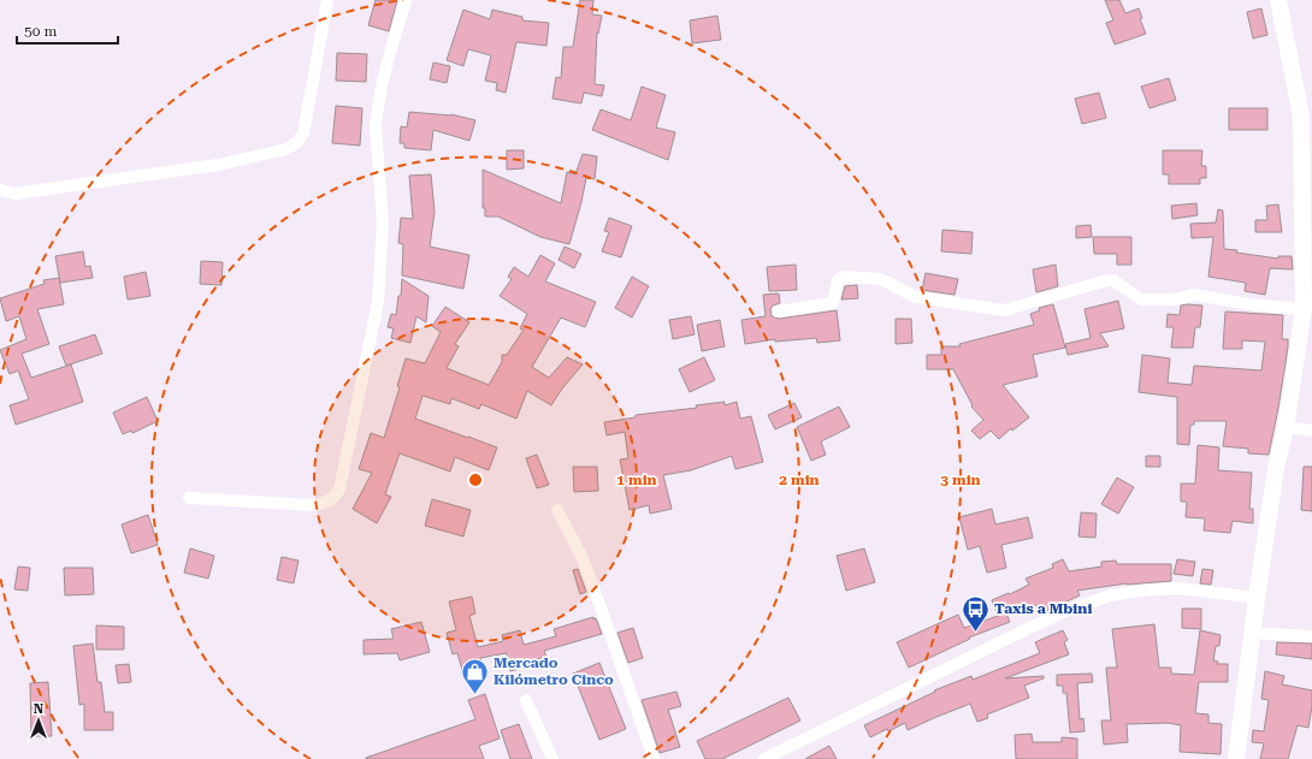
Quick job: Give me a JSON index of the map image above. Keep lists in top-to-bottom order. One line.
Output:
{"places":{"bus stop":["Taxis a Mbini"],"shop":["Mercado Kilómetro Cinco"]},"scale_bar":"50 m","north":"top","rings":["1 min","2 min","3 min"]}
